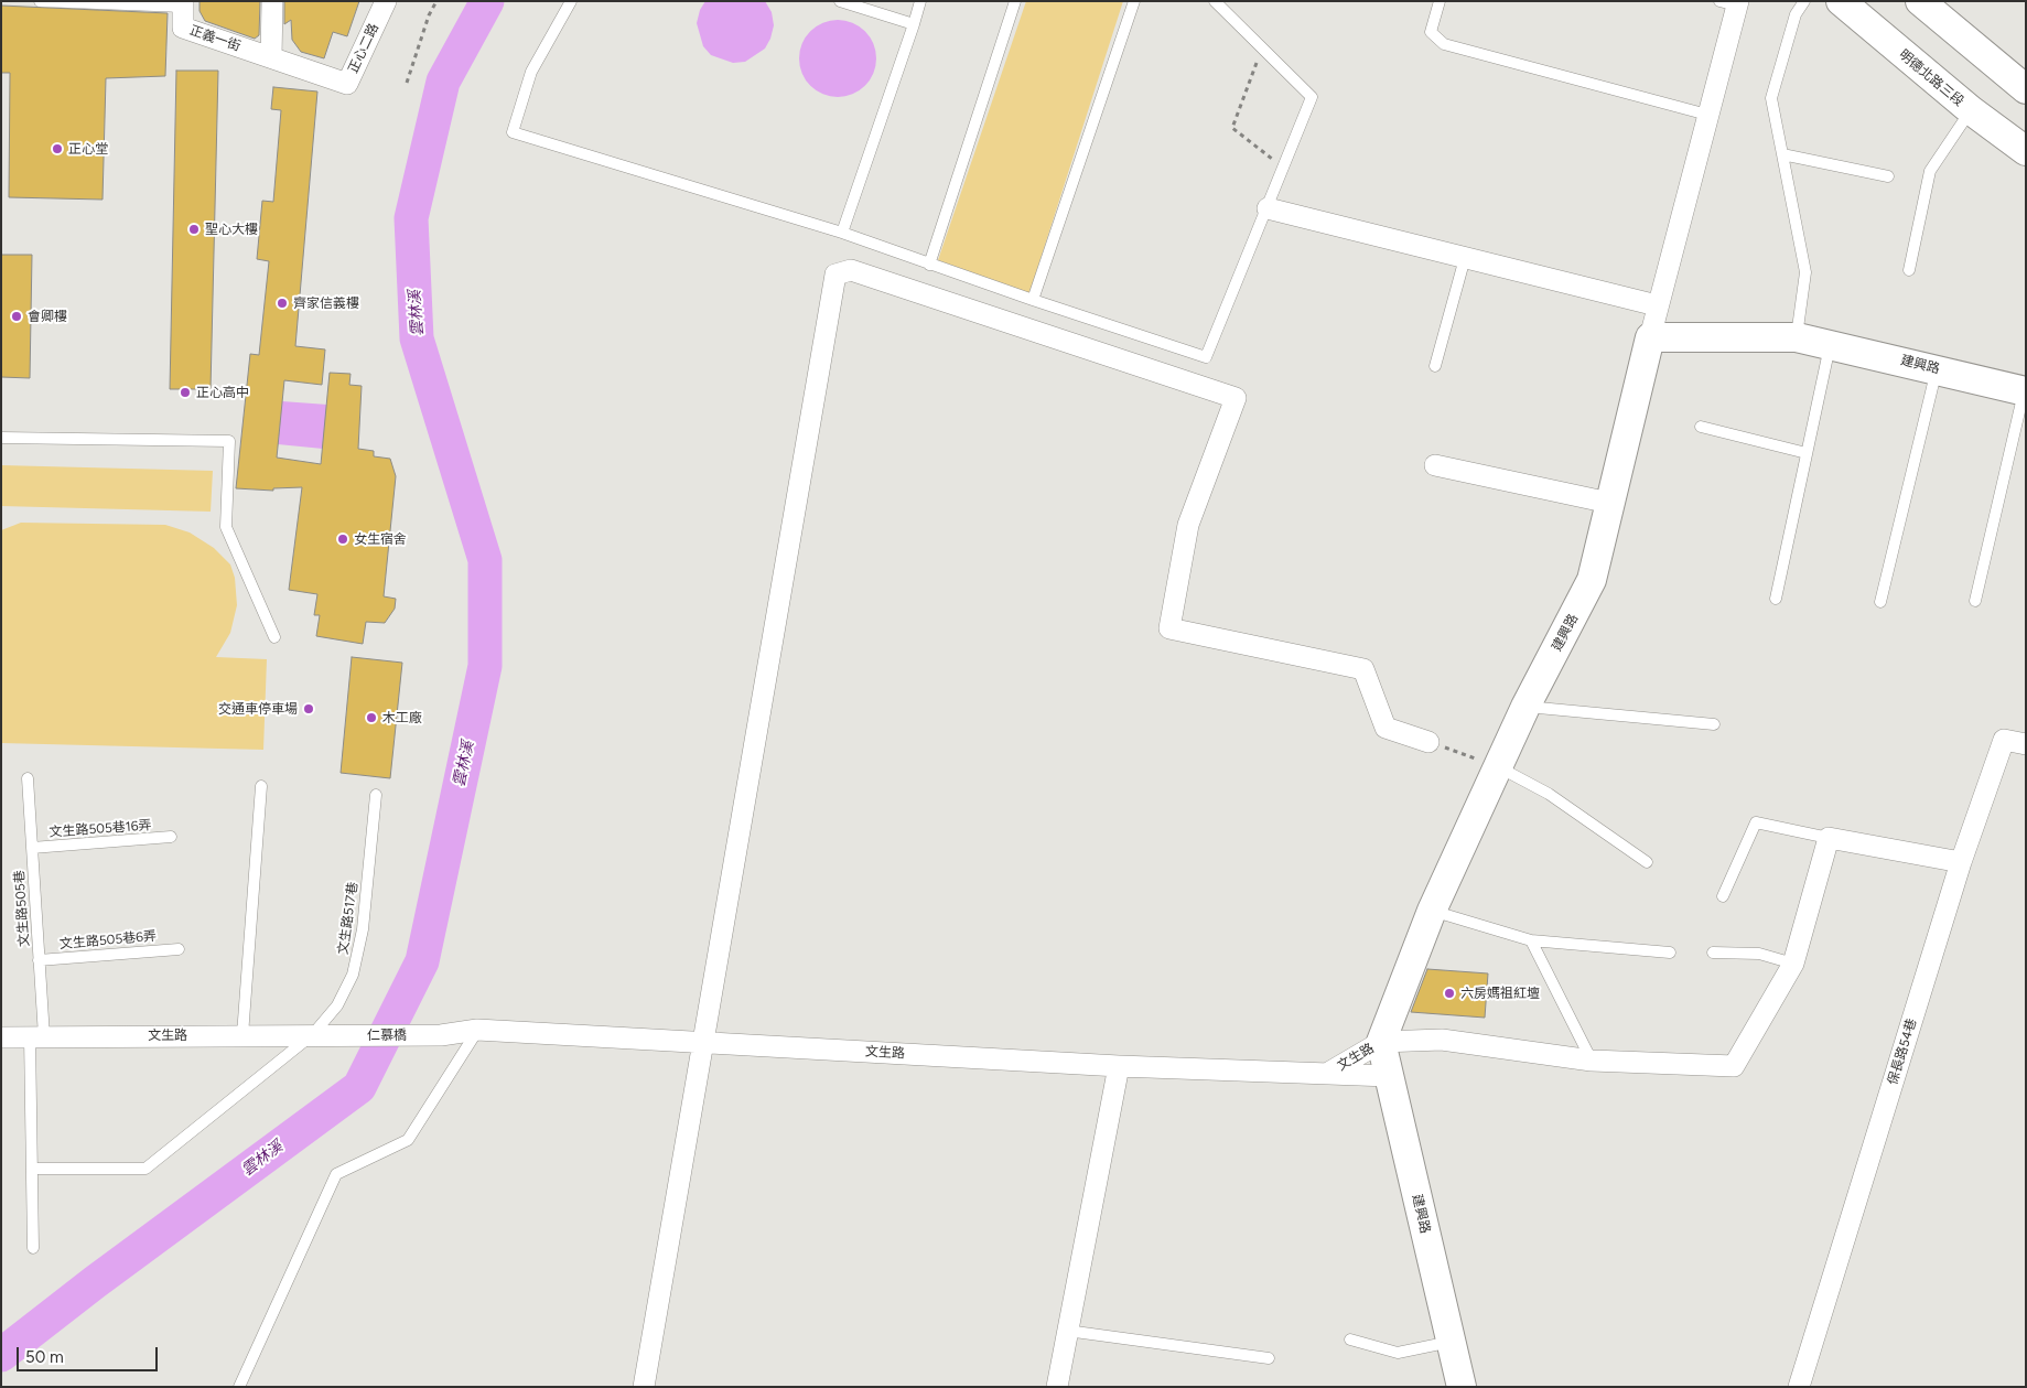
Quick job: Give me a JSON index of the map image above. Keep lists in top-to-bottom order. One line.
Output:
{"streets":{"street":["正義一街","正心二路","明德北路三段","建興路","文生路","仁慕橋","保長路54巷"],"lane":["文生路505巷16弄","文生路505巷","文生路517巷","文生路505巷6弄"]},"crossings":[["正義一街","正心二路"],["建興路","文生路"],["文生路505巷16弄","文生路505巷"],["文生路505巷","文生路517巷"],["文生路505巷","文生路505巷6弄"],["文生路505巷","文生路"],["文生路517巷","文生路"],["文生路517巷","仁慕橋"],["文生路","仁慕橋"]],"water":["雲林溪"],"places":["正心堂","聖心大樓","齊家信義樓","會卿樓","正心高中","女生宿舍","交通車停車場","木工廠","六房媽祖紅壇"],"scale_bar":"50 m"}
